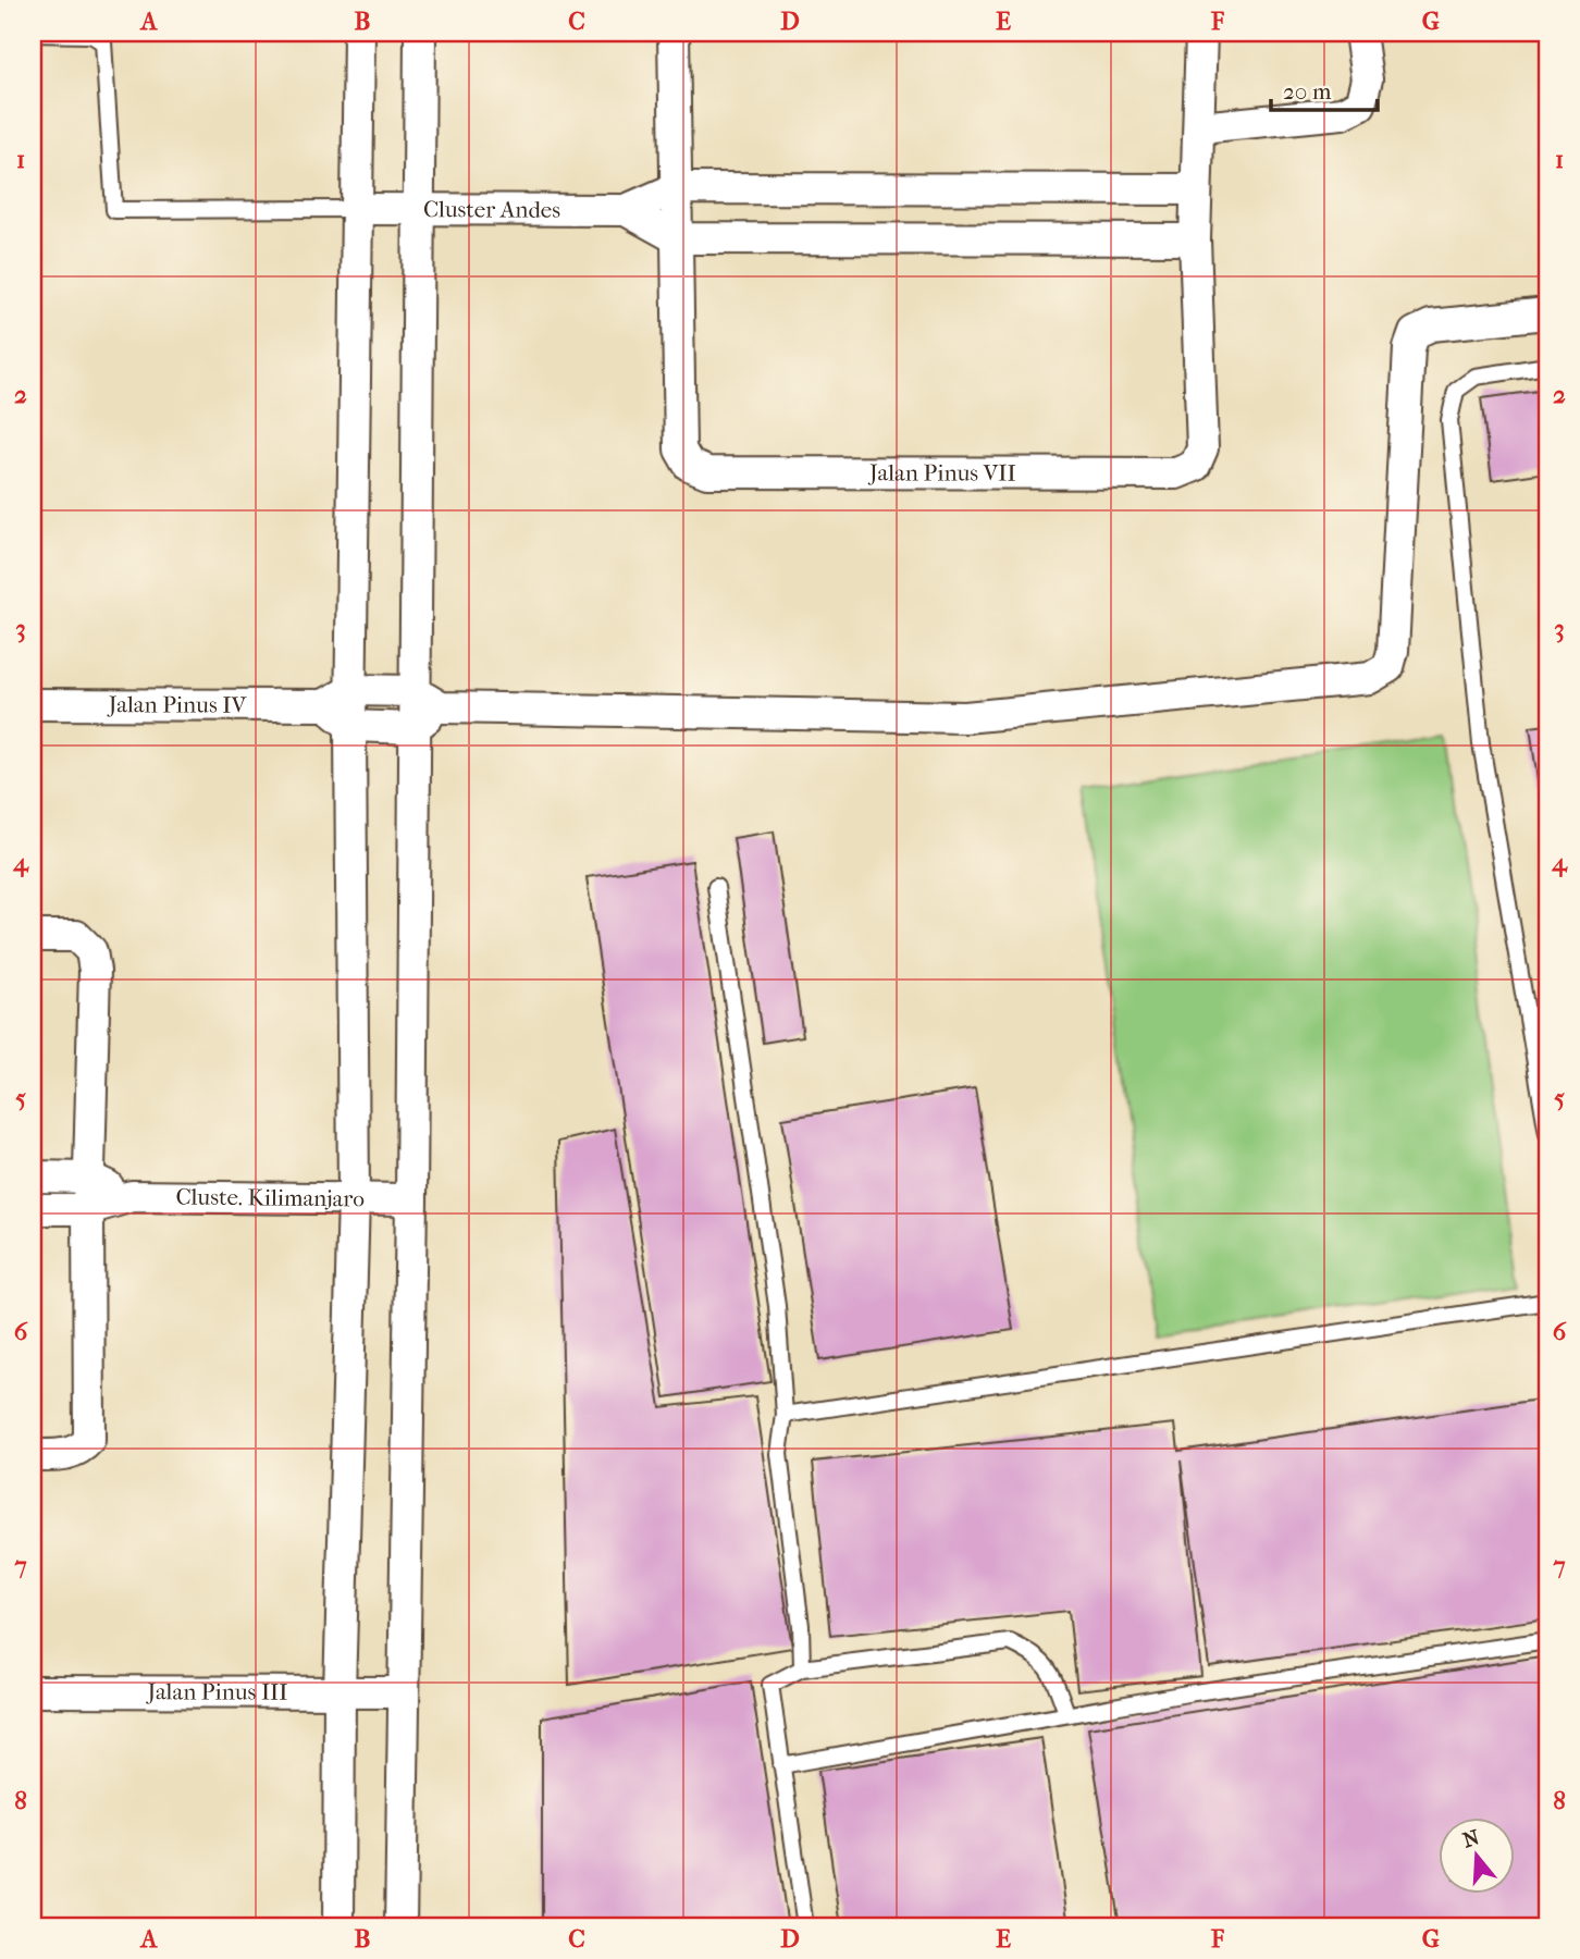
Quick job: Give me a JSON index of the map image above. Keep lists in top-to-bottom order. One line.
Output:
{"streets":{"street":["Cluster Andes","Jalan Pinus VII","Jalan Pinus IV","Cluste. Kilimanjaro","Jalan Pinus III"]},"scale_bar":"20 m","north":"top","grid":{"columns":["A","B","C","D","E","F","G"],"rows":["1","2","3","4","5","6","7","8"]}}
